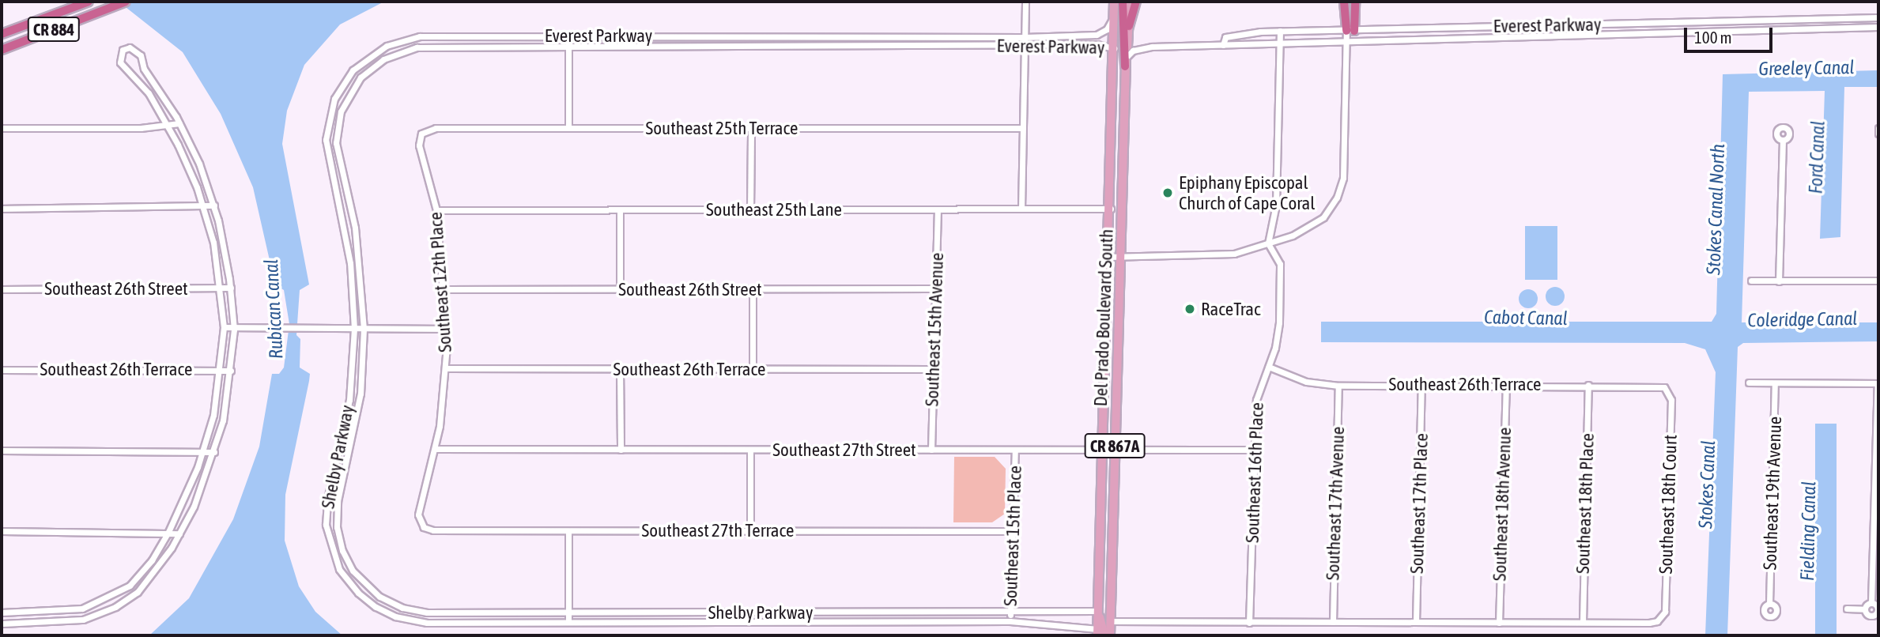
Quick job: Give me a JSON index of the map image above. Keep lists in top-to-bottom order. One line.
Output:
{"streets":{"highway":["CR 884"],"main road":["Del Prado Boulevard South","CR 867A"],"street":["Everest Parkway","Southeast 25th Terrace","Southeast 25th Lane","Southeast 12th Place","Southeast 26th Street","Southeast 15th Avenue","Southeast 26th Terrace","Southeast 27th Street","Shelby Parkway","Southeast 16th Place","Southeast 19th Avenue","Southeast 17th Avenue","Southeast 17th Place","Southeast 18th Place","Southeast 18th Avenue","Southeast 18th Court","Southeast 27th Terrace","Southeast 15th Place"]},"crossings":[["Everest Parkway","Del Prado Boulevard South"],["Everest Parkway","Shelby Parkway"],["Southeast 25th Terrace","Southeast 12th Place"],["Southeast 25th Lane","Southeast 12th Place"],["Southeast 25th Lane","Del Prado Boulevard South"],["Southeast 25th Lane","Southeast 15th Avenue"],["Southeast 12th Place","Southeast 26th Street"],["Southeast 12th Place","Southeast 26th Terrace"],["Southeast 12th Place","Southeast 27th Street"],["Southeast 12th Place","Southeast 27th Terrace"],["Southeast 26th Street","Southeast 15th Avenue"],["Del Prado Boulevard South","Southeast 27th Street"],["Del Prado Boulevard South","Shelby Parkway"],["Southeast 15th Avenue","Southeast 26th Terrace"],["Southeast 15th Avenue","Southeast 27th Street"],["Southeast 26th Terrace","Southeast 16th Place"],["Southeast 26th Terrace","Southeast 17th Avenue"],["Southeast 26th Terrace","Southeast 17th Place"],["Southeast 26th Terrace","Southeast 18th Place"],["Southeast 26th Terrace","Southeast 18th Avenue"],["Southeast 26th Terrace","Southeast 18th Court"],["Southeast 27th Street","Southeast 16th Place"],["Southeast 27th Street","Southeast 15th Place"],["Shelby Parkway","Southeast 15th Place"],["Southeast 18th Place","Southeast 18th Court"],["Southeast 27th Terrace","Southeast 15th Place"]],"water":["Greeley Canal","Ford Canal","Stokes Canal North","Rubican Canal","Cabot Canal","Coleridge Canal","Stokes Canal","Fielding Canal"],"places":["Epiphany Episcopal Church of Cape Coral","RaceTrac"],"scale_bar":"100 m"}
